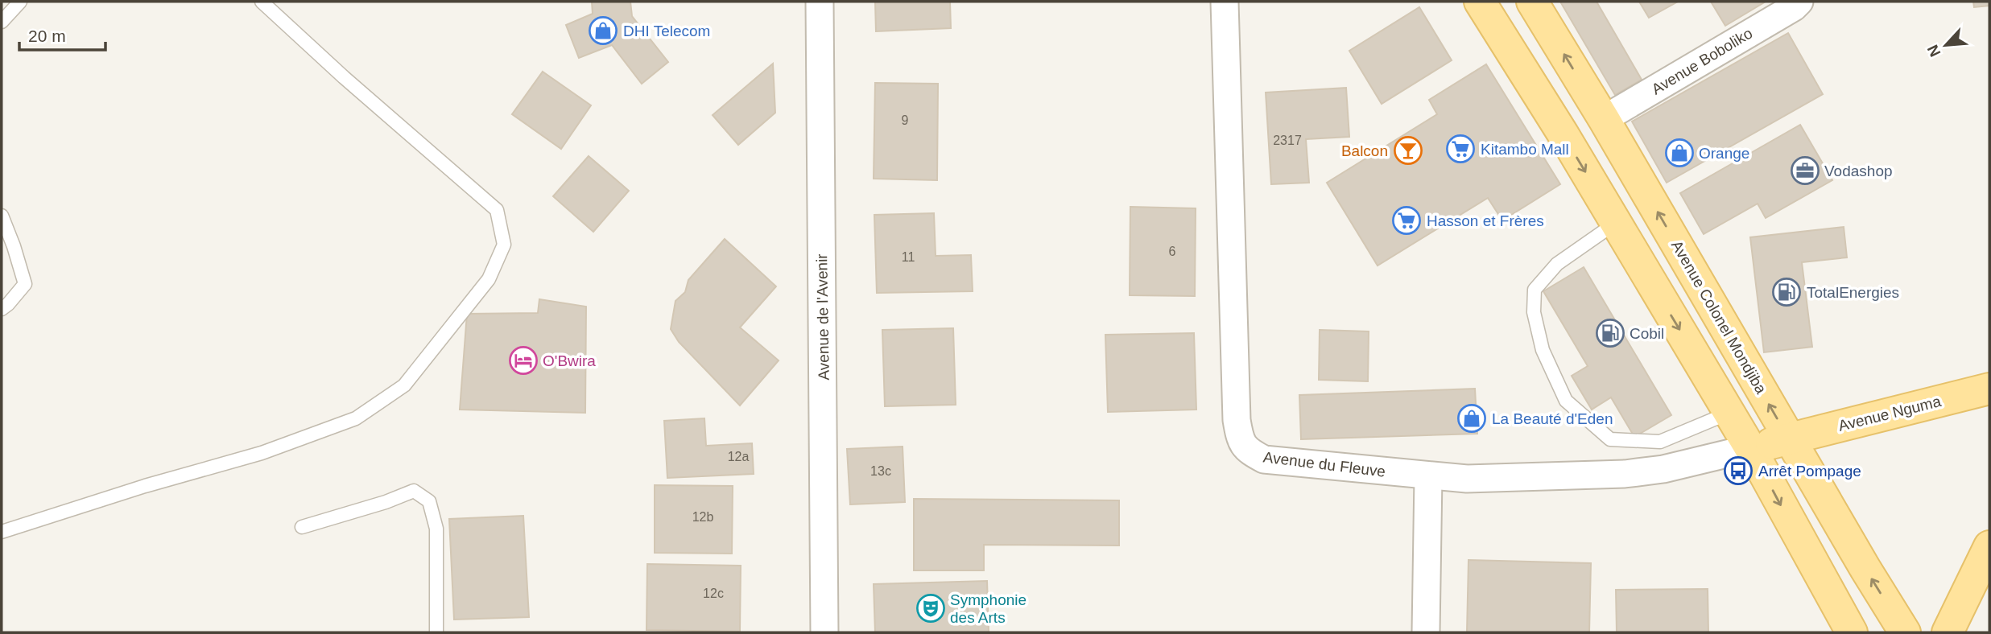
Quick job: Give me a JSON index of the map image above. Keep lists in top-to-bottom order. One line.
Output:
{"streets":{"main road":["Avenue Colonel Mondjiba","Avenue Nguma"],"street":["Avenue Boboliko","Avenue de l'Avenir","Avenue du Fleuve"]},"crossings":[["Avenue Boboliko","Avenue Colonel Mondjiba"],["Avenue Colonel Mondjiba","Avenue Nguma"],["Avenue Nguma","Avenue du Fleuve"]],"places":{"shop":["DHI Telecom","Orange","La Beauté d'Eden"],"supermarket":["Kitambo Mall","Hasson et Frères"],"bar":["Balcon"],"office":["Vodashop"],"fuel station":["TotalEnergies","Cobil"],"hotel":["O'Bwira"],"bus stop":["Arrêt Pompage"],"theatre":["Symphonie des Arts"]},"house_numbers":["9","2317","6","11","12a","13c","12b","12c"],"scale_bar":"20 m","north":"bottom left"}
